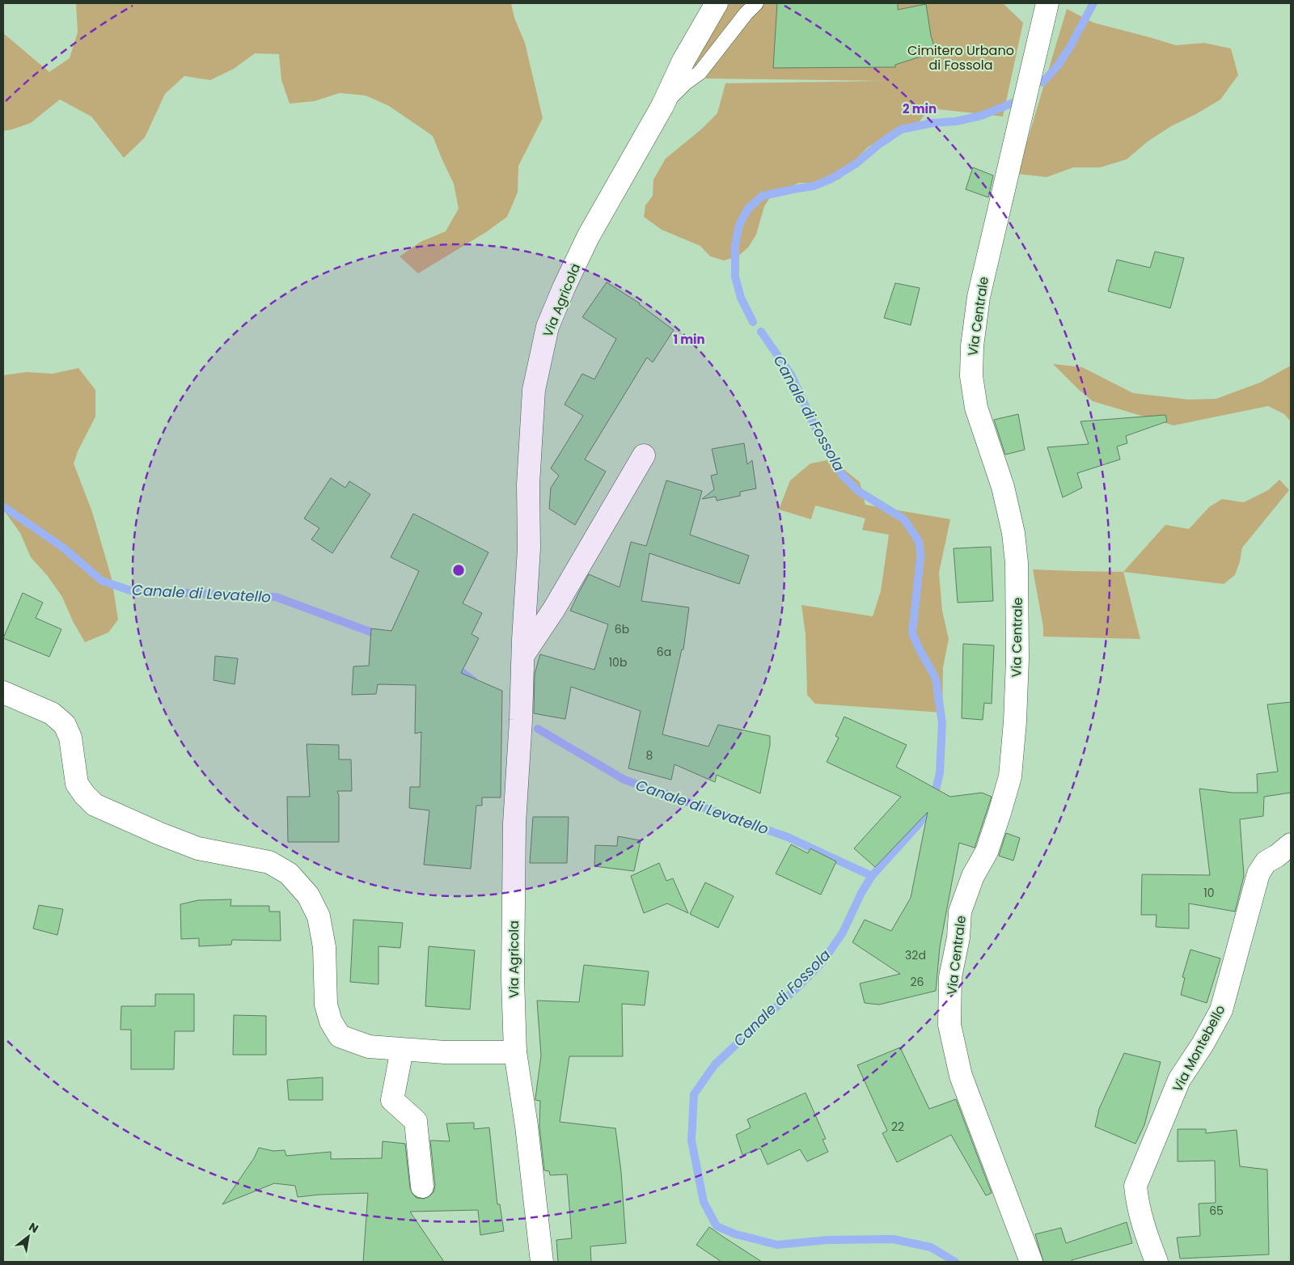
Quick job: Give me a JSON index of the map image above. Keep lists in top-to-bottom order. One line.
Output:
{"streets":{"street":["Via Agricola","Via Centrale","Via Montebello"]},"water":["Canale di Fossola","Canale di Levatello"],"parks":["Cimitero Urbano di Fossola"],"house_numbers":["6b","6a","10b","8","10","32d","26","22","65"],"north":"top right","rings":["2 min","1 min"]}
